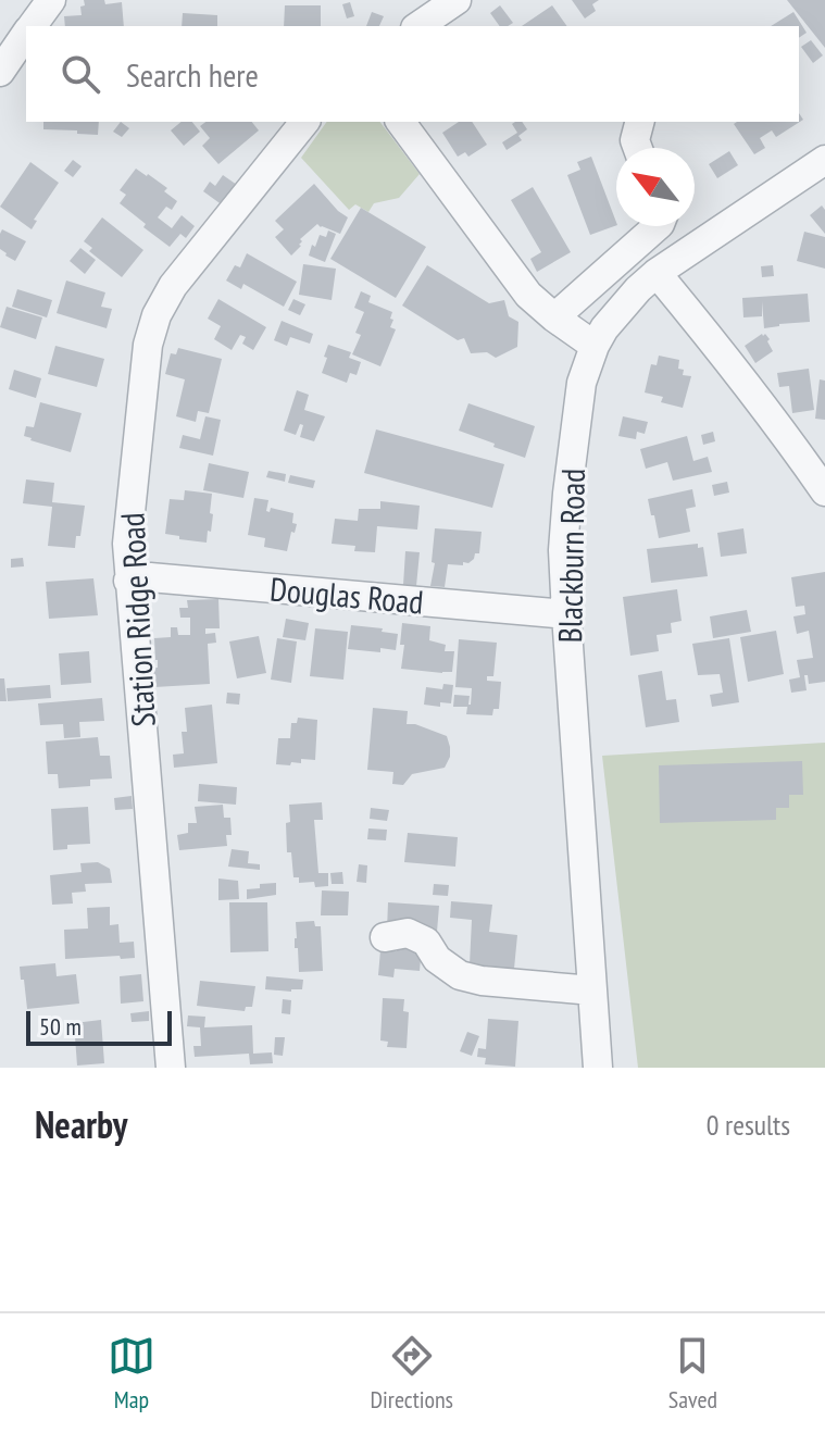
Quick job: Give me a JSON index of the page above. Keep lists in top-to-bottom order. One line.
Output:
{"streets":{"street":["Blackburn Road","Douglas Road","Station Ridge Road"]},"crossings":[["Blackburn Road","Douglas Road"],["Douglas Road","Station Ridge Road"]],"scale_bar":"50 m","north":"top left","page":{"search":"Search here","scale":"50 m","heading":["Nearby","0 results"],"nav":["Map","Directions","Saved"]}}
